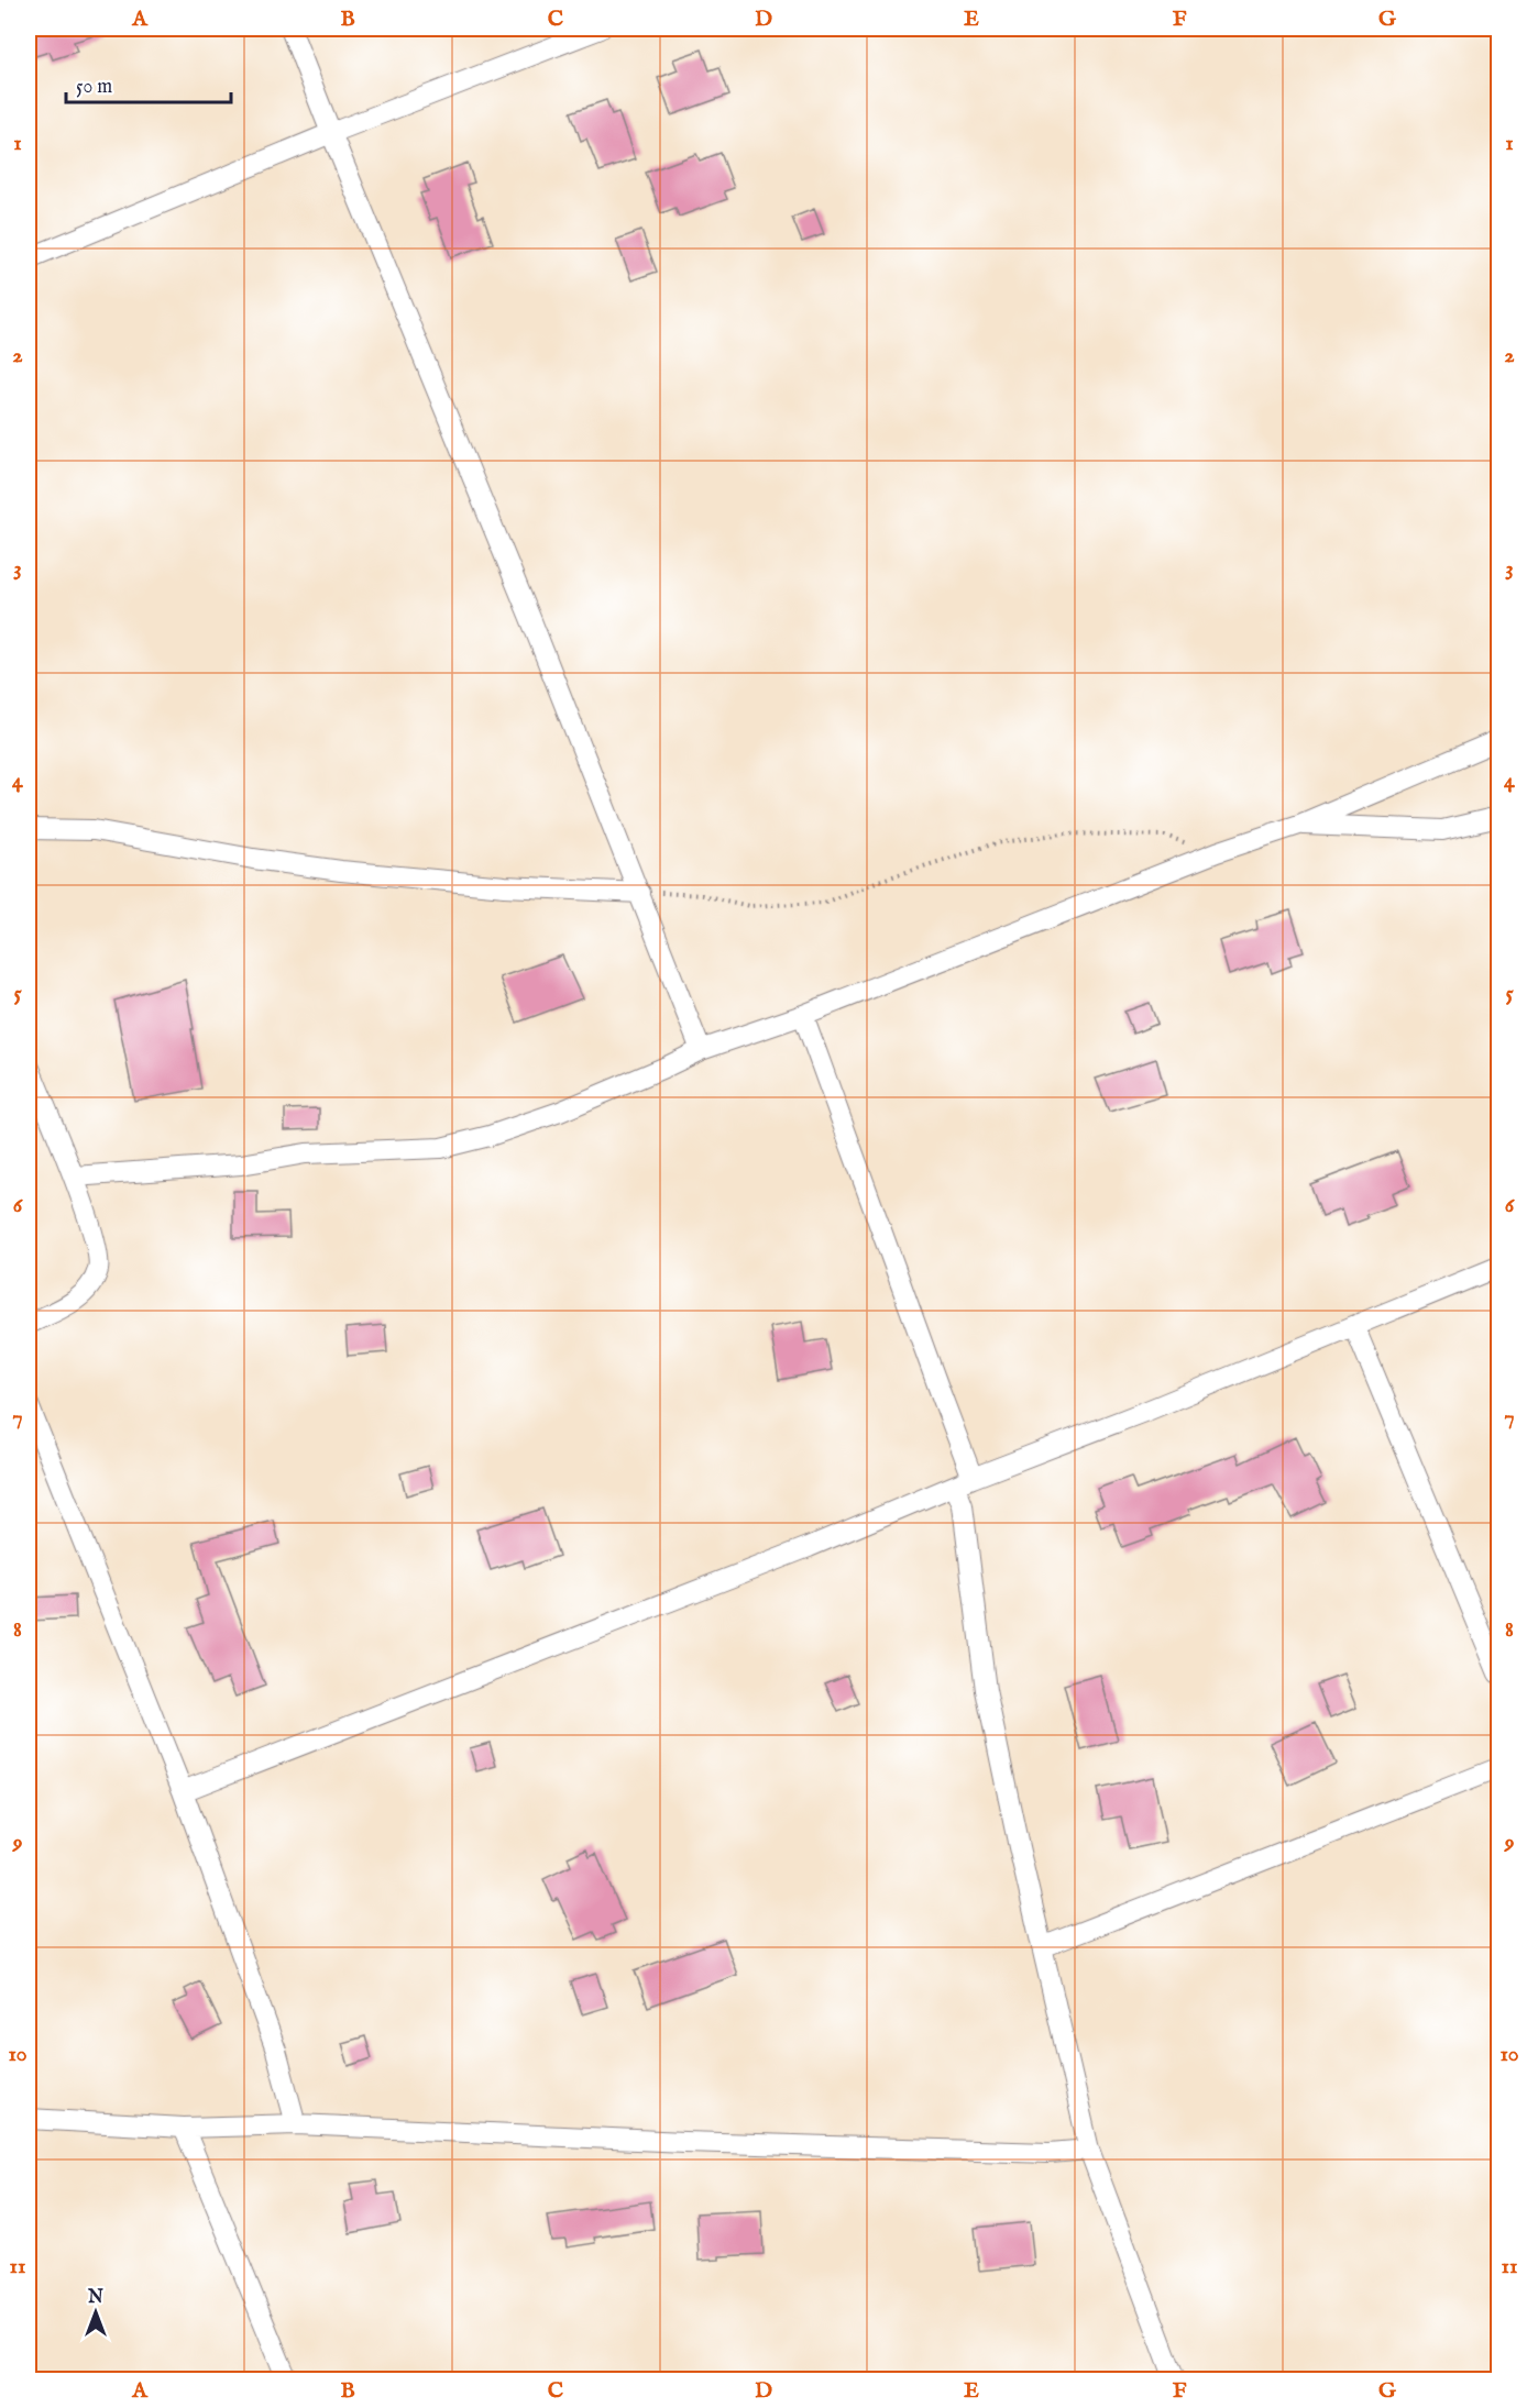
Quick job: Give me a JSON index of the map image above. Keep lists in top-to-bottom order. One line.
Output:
{"scale_bar":"50 m","north":"top","grid":{"columns":["A","B","C","D","E","F","G"],"rows":["1","2","3","4","5","6","7","8","9","10","11"]}}
